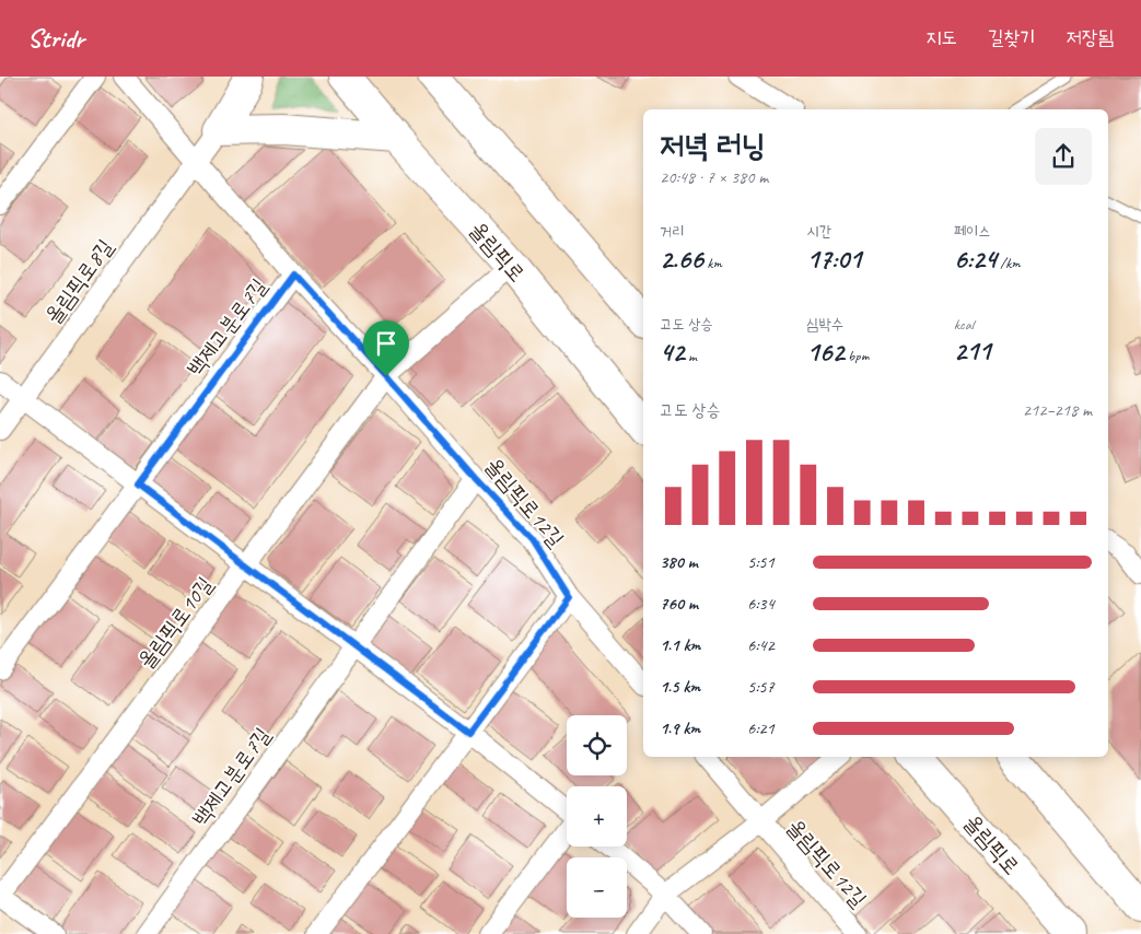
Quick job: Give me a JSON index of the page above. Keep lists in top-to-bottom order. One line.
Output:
{"streets":{"main road":["올림픽로"],"street":["올림픽로8길","백제고분로7길","올림픽로12길","올림픽로10길"]},"crossings":[["올림픽로","올림픽로10길"],["백제고분로7길","올림픽로12길"],["올림픽로12길","올림픽로10길"]],"page":{"header":"Stridr","nav":["지도","길찾기","저장됨"],"heading":["저녁 러닝","20:48 · 7 × 380 m"],"stats":[["거리","2.66 km"],["시간","17:01"],["페이스","6:24 /km"],["고도 상승","42 m"],["심박수","162 bpm"],["kcal","211"]],"chart":["고도 상승","212–218 m"],"list":[{"name":"380 m","note":"5:51"},{"name":"760 m","note":"6:34"},{"name":"1.1 km","note":"6:42"},{"name":"1.5 km","note":"5:57"},{"name":"1.9 km","note":"6:21"}],"map_buttons":["+","−"]}}
